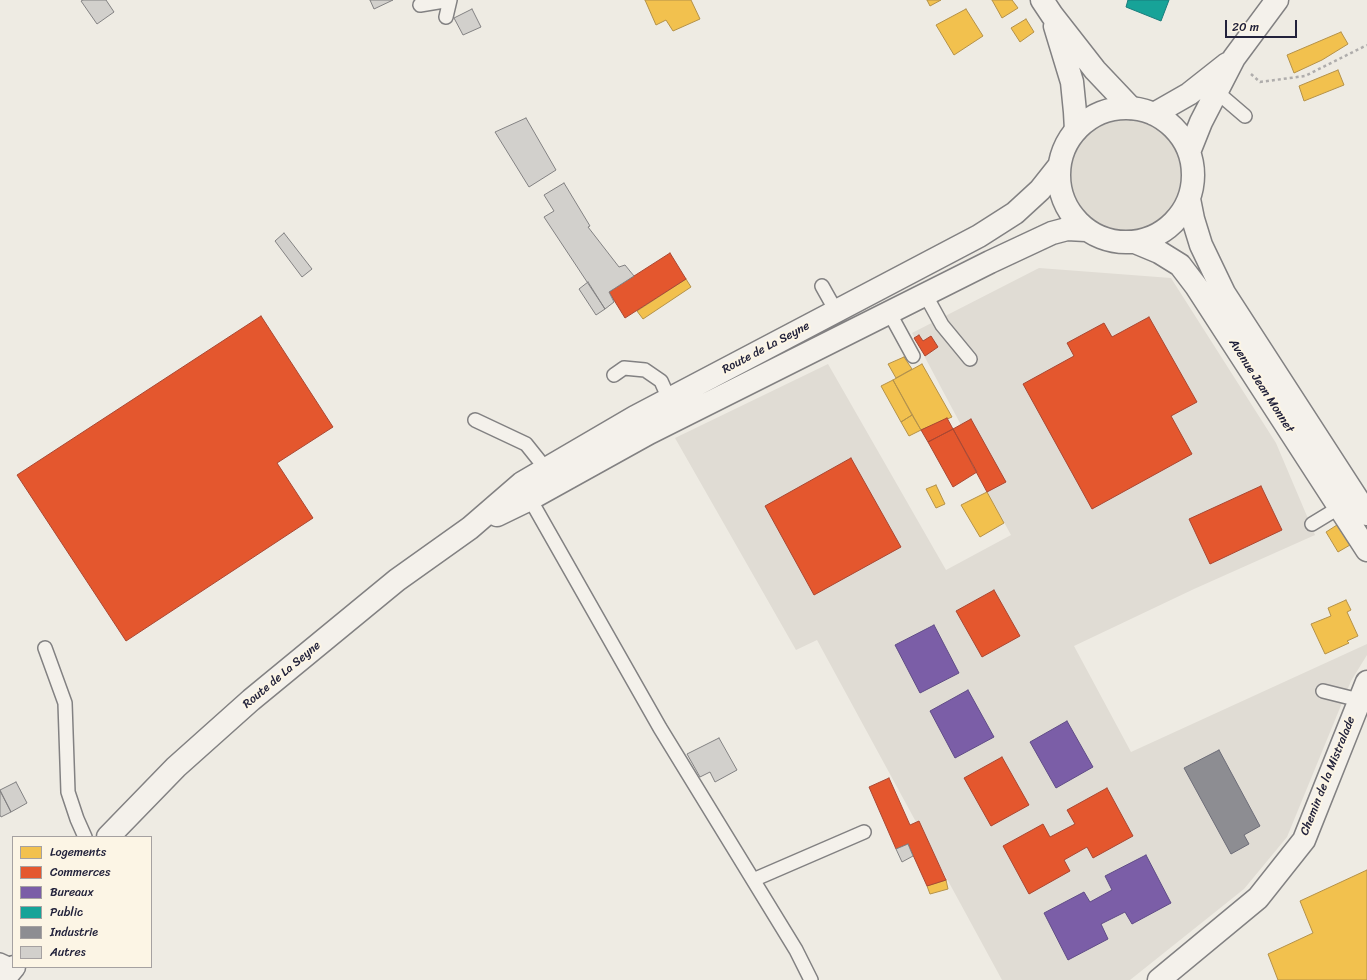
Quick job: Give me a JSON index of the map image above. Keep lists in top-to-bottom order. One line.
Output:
{"streets":{"main road":["Route de La Seyne","Avenue Jean Monnet","Chemin de la Mistralade"]},"crossings":[["Route de La Seyne","Avenue Jean Monnet"]],"legend":["Logements","Commerces","Bureaux","Public","Industrie","Autres"],"scale_bar":"20 m"}
